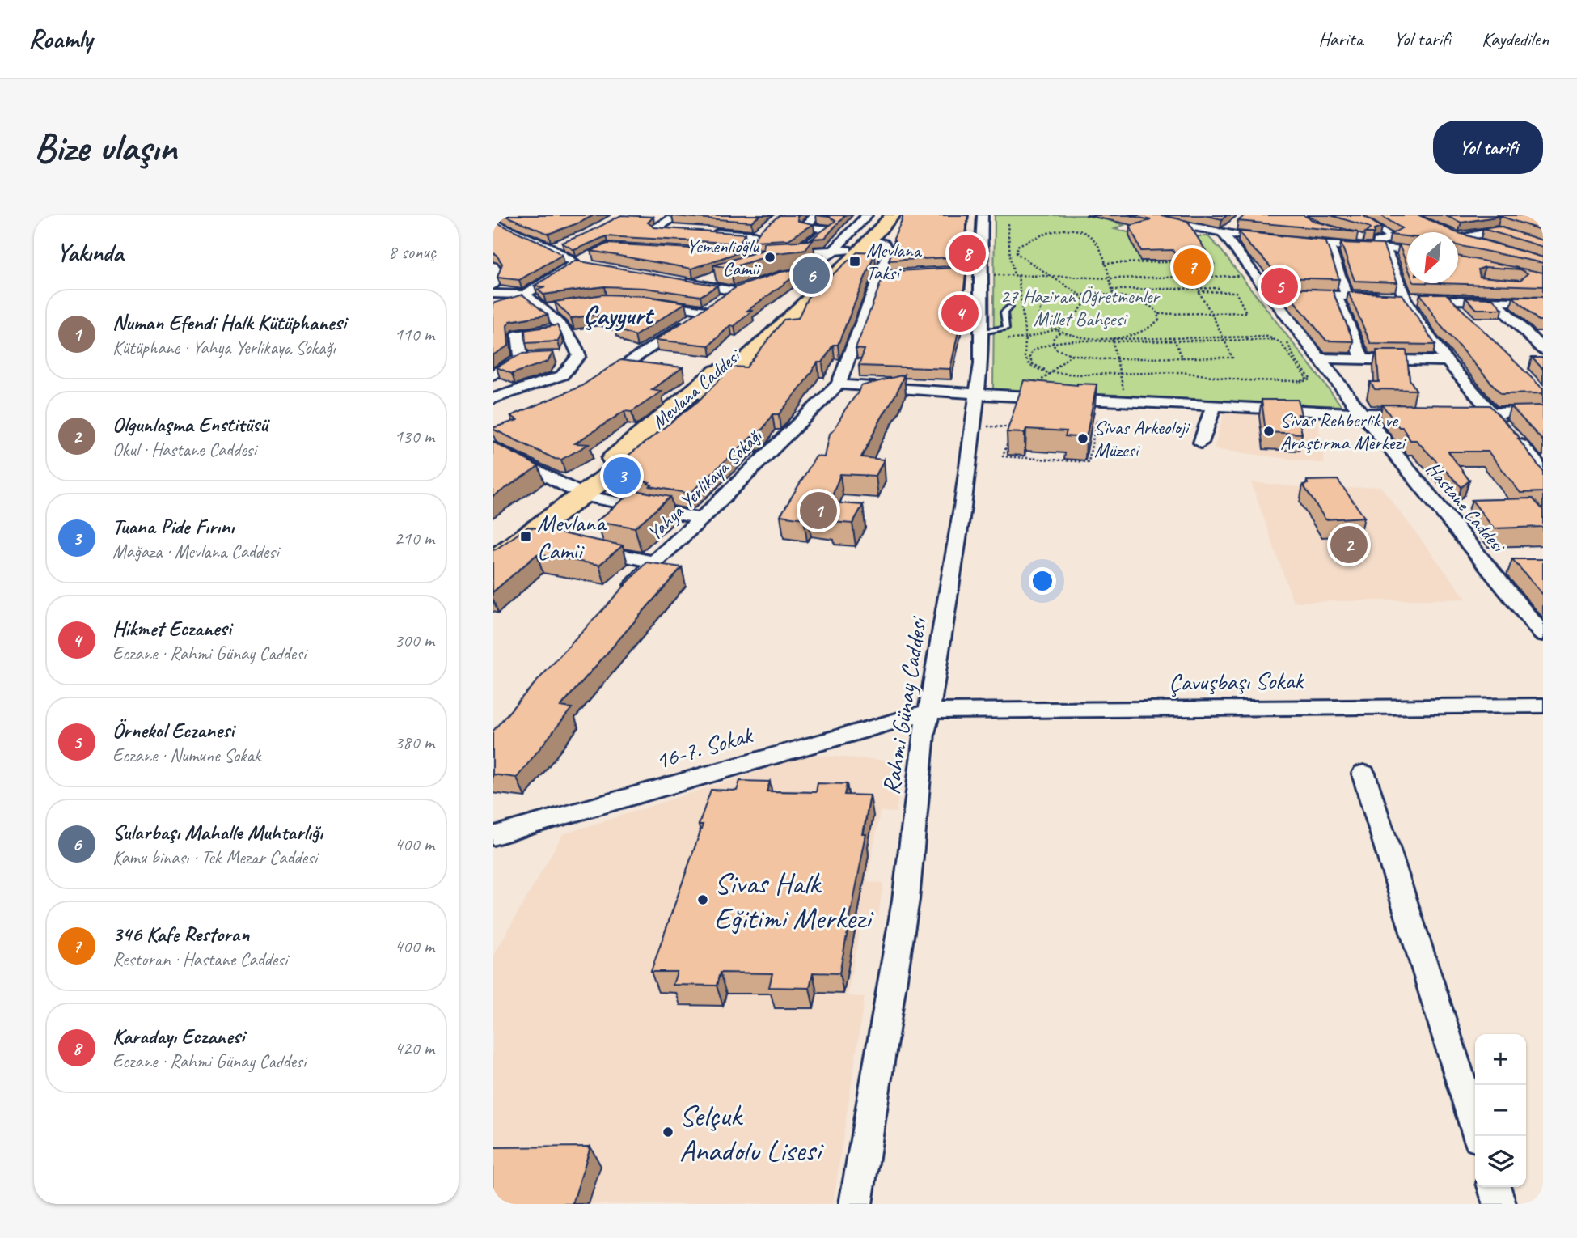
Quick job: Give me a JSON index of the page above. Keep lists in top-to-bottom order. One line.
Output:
{"streets":{"main road":["Mevlana Caddesi"],"street":["Yahya Yerlikaya Sokağı","Hastane Caddesi","Çavuşbaşı Sokak","Rahmi Günay Caddesi","16-7. Sokak"]},"crossings":[["Mevlana Caddesi","Yahya Yerlikaya Sokağı"],["Çavuşbaşı Sokak","Rahmi Günay Caddesi"],["Çavuşbaşı Sokak","16-7. Sokak"],["Rahmi Günay Caddesi","16-7. Sokak"]],"districts":["Çayyurt"],"parks":["27 Haziran Öğretmenler Millet Bahçesi"],"places":{"other":["Yemenlioğlu Camii","Sivas Rehberlik ve Araştırma Merkezi","Sivas Arkeoloji Müzesi","Sivas Halk Eğitimi Merkezi","Selçuk Anadolu Lisesi"],"transit":["Mevlana Taksi","Mevlana Camii"]},"north":"bottom left","page":{"header":"Roamly","nav":["Harita","Yol tarifi","Kaydedilen"],"buttons":"Yol tarifi","title":"Bize ulaşın","heading":["Yakında","8 sonuç"],"pins":["8","7","6","5","4","3","1","2"],"list":[{"mark":"1","name":"Numan Efendi Halk Kütüphanesi","note":"Kütüphane · Yahya Yerlikaya Sokağı","value":"110 m"},{"mark":"2","name":"Olgunlaşma Enstitüsü","note":"Okul · Hastane Caddesi","value":"130 m"},{"mark":"3","name":"Tuana Pide Fırını","note":"Mağaza · Mevlana Caddesi","value":"210 m"},{"mark":"4","name":"Hikmet Eczanesi","note":"Eczane · Rahmi Günay Caddesi","value":"300 m"},{"mark":"5","name":"Örnekol Eczanesi","note":"Eczane · Numune Sokak","value":"380 m"},{"mark":"6","name":"Sularbaşı Mahalle Muhtarlığı","note":"Kamu binası · Tek Mezar Caddesi","value":"400 m"},{"mark":"7","name":"346 Kafe Restoran","note":"Restoran · Hastane Caddesi","value":"400 m"},{"mark":"8","name":"Karadayı Eczanesi","note":"Eczane · Rahmi Günay Caddesi","value":"420 m"}],"map_buttons":["+","−"]}}
